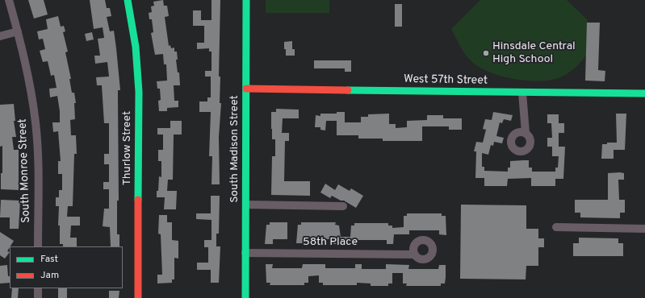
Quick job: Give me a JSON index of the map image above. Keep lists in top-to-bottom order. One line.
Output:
{"streets":{"street":["West 57th Street","Thurlow Street","South Madison Street","South Monroe Street","58th Place"]},"crossings":[["West 57th Street","South Madison Street"],["South Madison Street","58th Place"]],"places":["Hinsdale Central High School"],"legend":["Fast","Jam"]}
